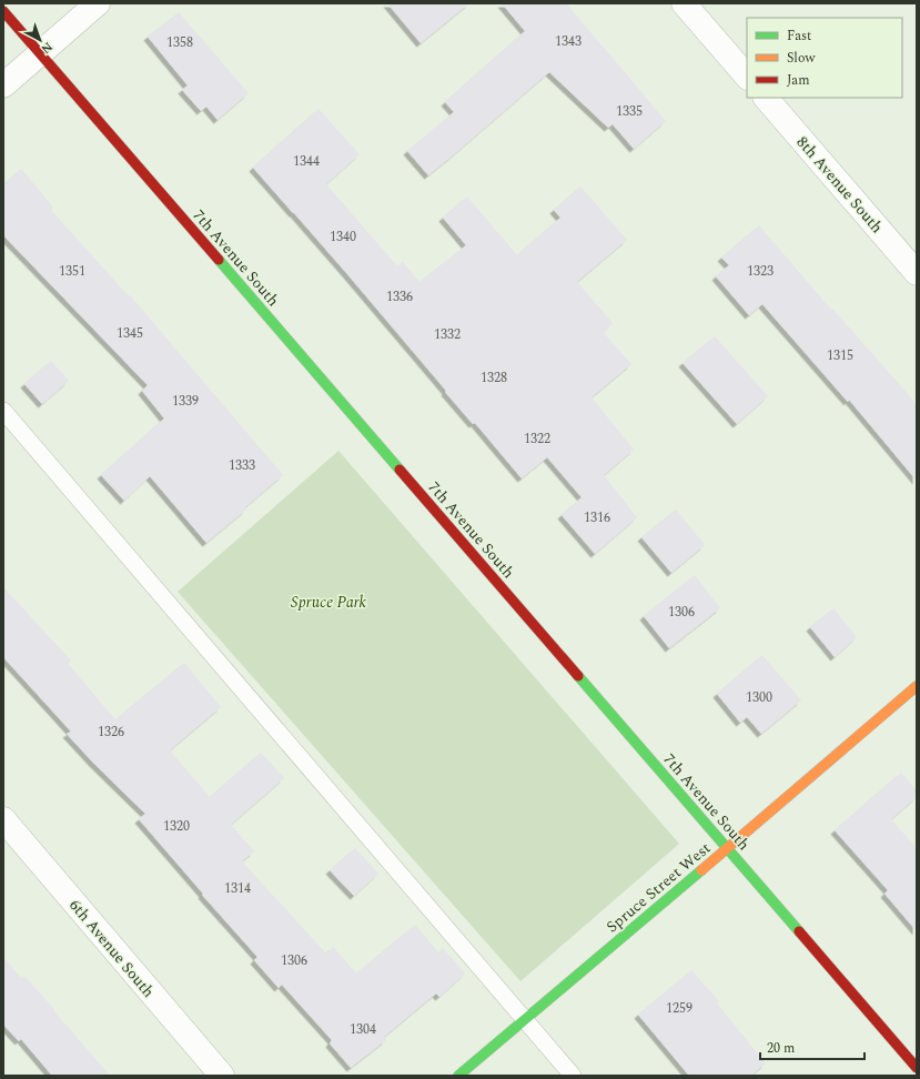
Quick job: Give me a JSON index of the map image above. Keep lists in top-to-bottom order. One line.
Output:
{"streets":{"street":["8th Avenue South","7th Avenue South","Spruce Street West","6th Avenue South"]},"crossings":[["7th Avenue South","Spruce Street West"]],"parks":["Spruce Park"],"house_numbers":["1343","1358","1335","1344","1340","1351","1323","1336","1345","1332","1315","1328","1339","1322","1333","1316","1306","1300","1326","1320","1314","1306","1259","1304"],"legend":["Fast","Slow","Jam"],"scale_bar":"20 m","north":"bottom right"}
